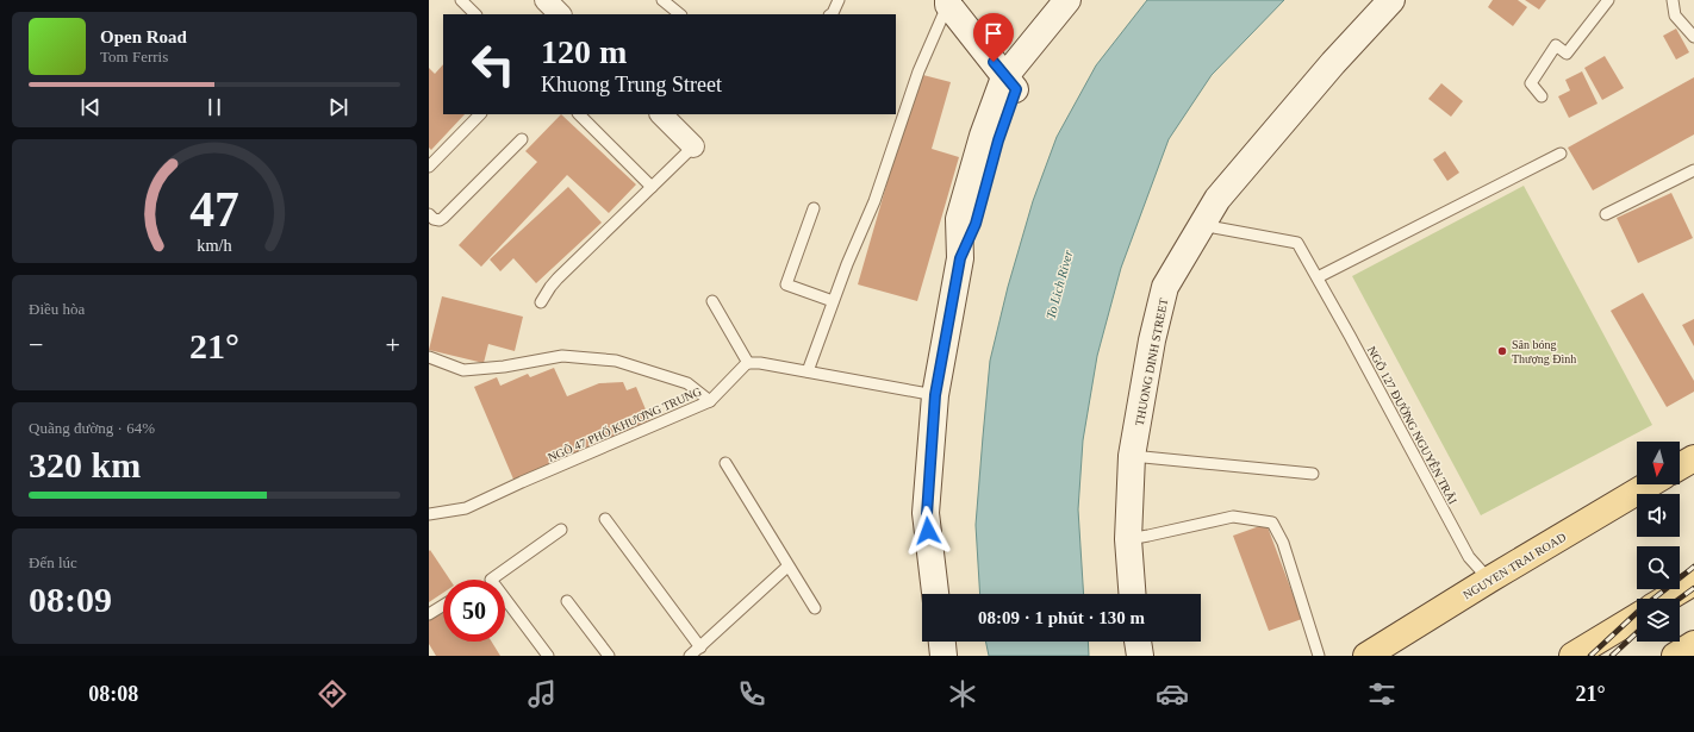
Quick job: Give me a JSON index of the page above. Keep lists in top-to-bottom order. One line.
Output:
{"streets":{"main road":["THUONG DINH STREET","NGUYEN TRAI ROAD"],"lane":["NGÕ 47 PHỐ KHƯƠNG TRUNG","NGÕ 127 ĐƯỜNG NGUYỄN TRÃI"]},"crossings":[["THUONG DINH STREET","NGÕ 127 ĐƯỜNG NGUYỄN TRÃI"],["NGÕ 127 ĐƯỜNG NGUYỄN TRÃI","NGUYEN TRAI ROAD"]],"water":["To Lich River"],"places":["Sân bóng Thượng Đình"],"north":"bottom","page":{"turn":["120 m","Khuong Trung Street"],"song":["Open Road","Tom Ferris"],"tile":["Điều hòa",["Quãng đường · 64%","320 km"],["Đến lúc","08:09"]],"heat":["−","21°","+"],"limit":"50","trip":"08:09 · 1 phút · 130 m","tabs":["08:08","21°"],"gauge":["47","km/h"]}}
